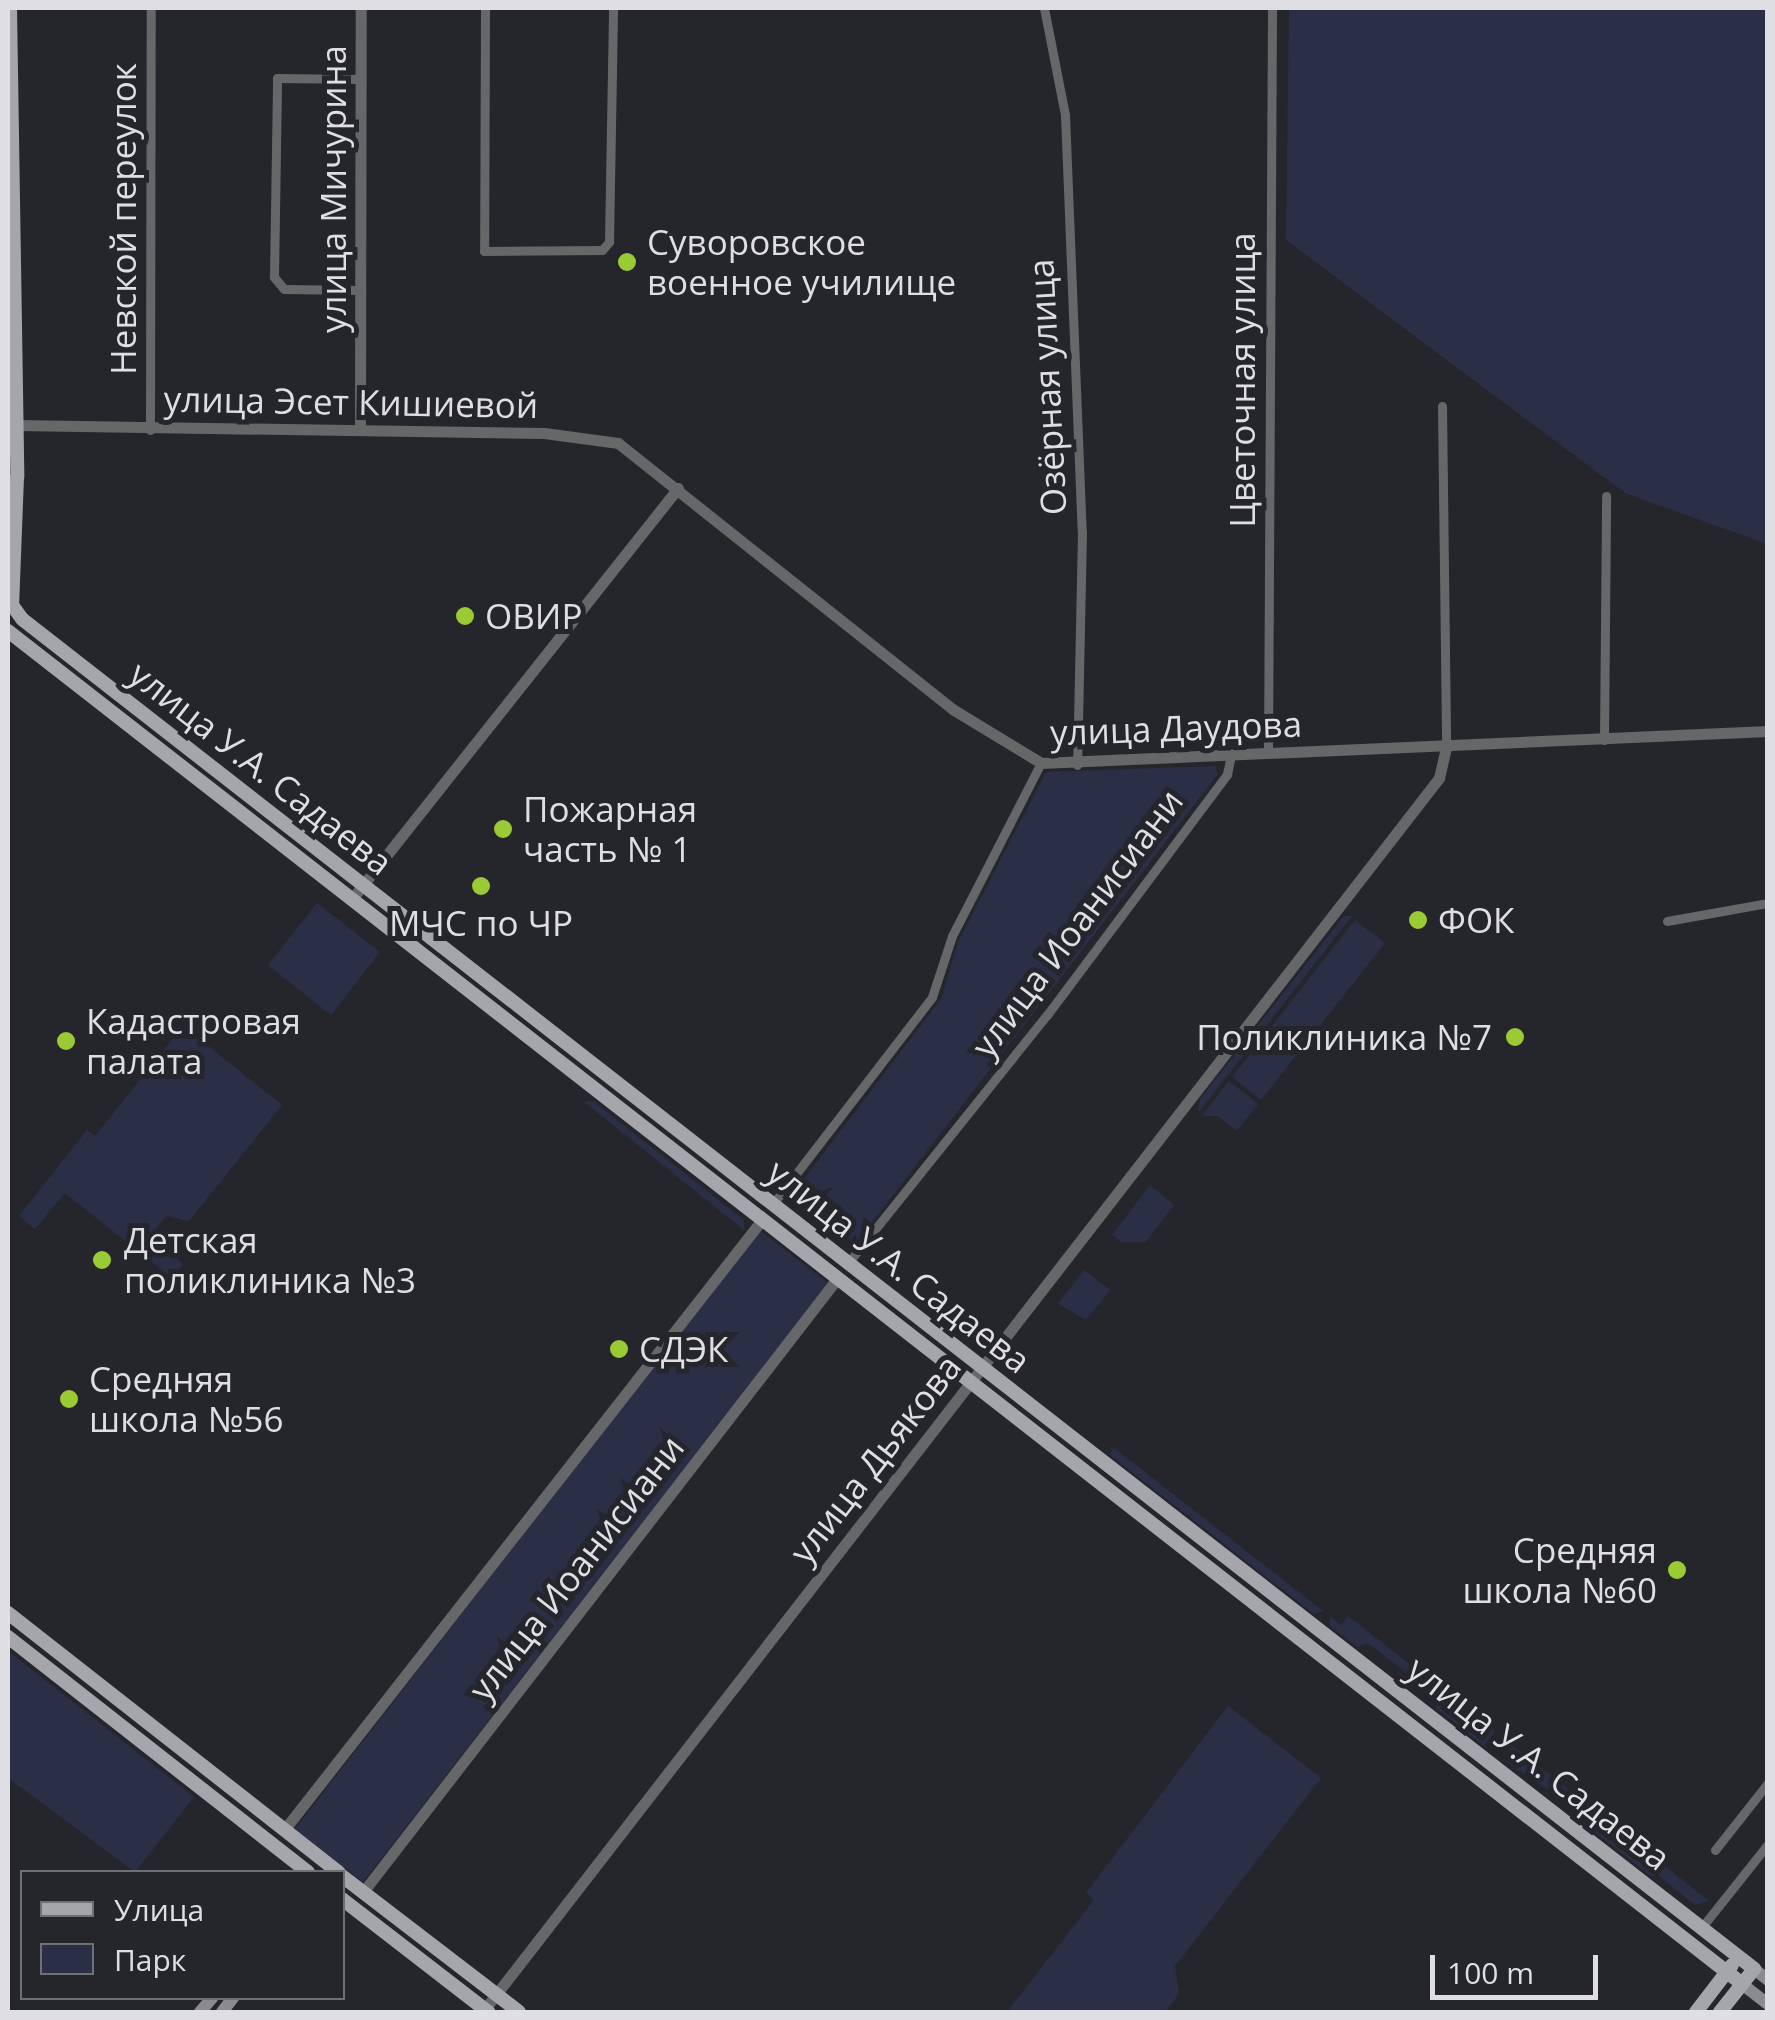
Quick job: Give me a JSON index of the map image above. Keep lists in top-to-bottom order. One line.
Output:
{"streets":{"main road":["улица У.А. Садаева"],"street":["улица Мичурина","Невской переулок","Цветочная улица","Озёрная улица","улица Эсет Кишиевой","улица Даудова","улица Иоанисиани","улица Дьякова"]},"crossings":[["улица Мичурина","улица Эсет Кишиевой"],["Невской переулок","улица Эсет Кишиевой"],["Цветочная улица","улица Даудова"],["Озёрная улица","улица Даудова"],["улица Эсет Кишиевой","улица Даудова"],["улица Даудова","улица Иоанисиани"],["улица Даудова","улица Дьякова"],["улица У.А. Садаева","улица Иоанисиани"],["улица У.А. Садаева","улица Дьякова"]],"places":["Суворовское военное училище","ОВИР","Пожарная часть № 1","МЧС по ЧР","ФОК","Поликлиника №7","Кадастровая палата","Детская поликлиника №3","СДЭК","Средняя школа №56","Средняя школа №60"],"legend":["Улица","Парк"],"scale_bar":"100 m"}
